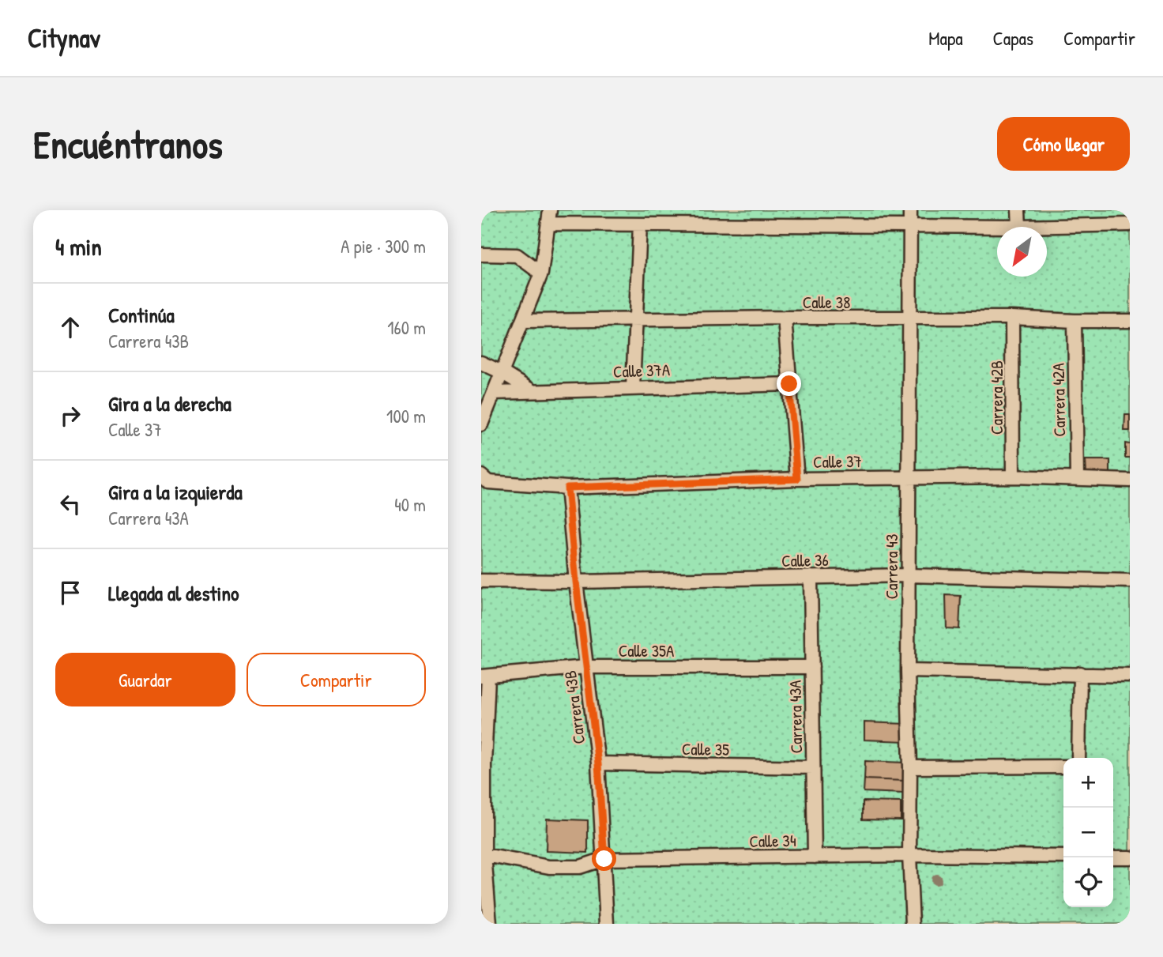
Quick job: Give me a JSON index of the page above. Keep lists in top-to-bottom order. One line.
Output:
{"streets":{"street":["Calle 38","Calle 37A","Carrera 42B","Carrera 42A","Calle 37","Calle 36","Carrera 43","Calle 35A","Carrera 43B","Carrera 43A","Calle 35","Calle 34"]},"crossings":[["Calle 38","Carrera 42B"],["Calle 38","Carrera 42A"],["Calle 38","Carrera 43"],["Carrera 42B","Calle 37"],["Carrera 42A","Calle 37"],["Calle 37","Carrera 43"],["Calle 37","Carrera 43B"],["Calle 36","Carrera 43"],["Calle 36","Carrera 43B"],["Calle 36","Carrera 43A"],["Carrera 43","Calle 34"],["Calle 35A","Carrera 43B"],["Calle 35A","Carrera 43A"],["Carrera 43B","Calle 35"],["Carrera 43B","Calle 34"],["Carrera 43A","Calle 35"],["Carrera 43A","Calle 34"]],"north":"bottom left","page":{"header":"Citynav","nav":["Mapa","Capas","Compartir"],"buttons":["Cómo llegar",["Guardar","Compartir"]],"title":"Encuéntranos","heading":["4 min","A pie · 300 m"],"list":[["Continúa","Carrera 43B","160 m"],["Gira a la derecha","Calle 37","100 m"],["Gira a la izquierda","Carrera 43A","40 m"],"Llegada al destino"],"map_buttons":["+","−"]}}
